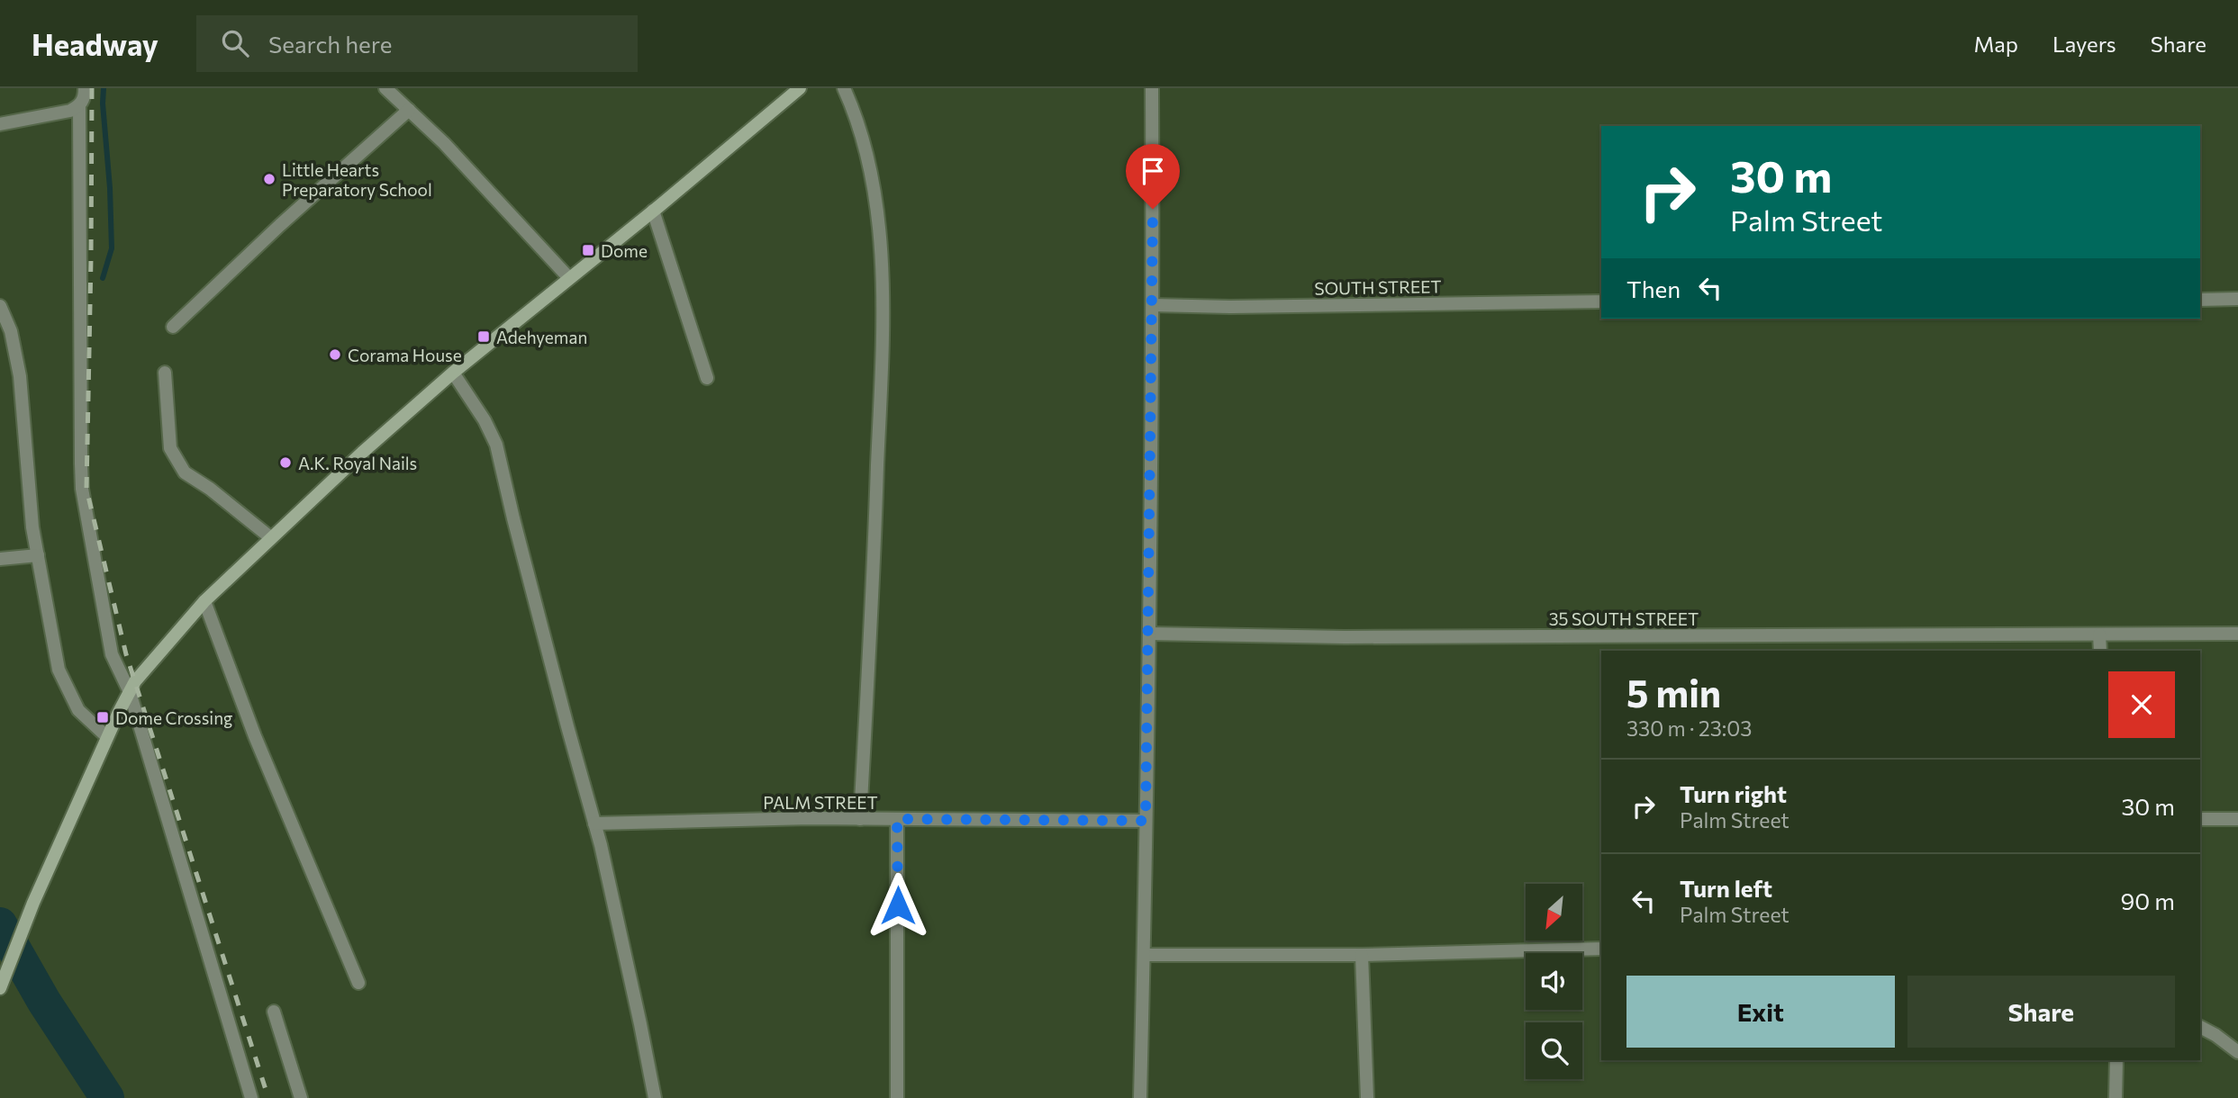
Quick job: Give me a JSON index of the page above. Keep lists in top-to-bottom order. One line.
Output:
{"streets":{"street":["SOUTH STREET","35 SOUTH STREET","PALM STREET"]},"places":{"other":["Little Hearts Preparatory School","Corama House","A.K. Royal Nails"],"transit":["Dome","Adehyeman","Dome Crossing"]},"north":"bottom left","page":{"header":"Headway","search":"Search here","nav":["Map","Layers","Share"],"turn":["30 m","Palm Street"],"then":"Then","heading":["5 min","330 m · 23:03"],"list":[{"name":"Turn right","note":"Palm Street","value":"30 m"},{"name":"Turn left","note":"Palm Street","value":"90 m"}],"buttons":["Exit","Share"]}}
